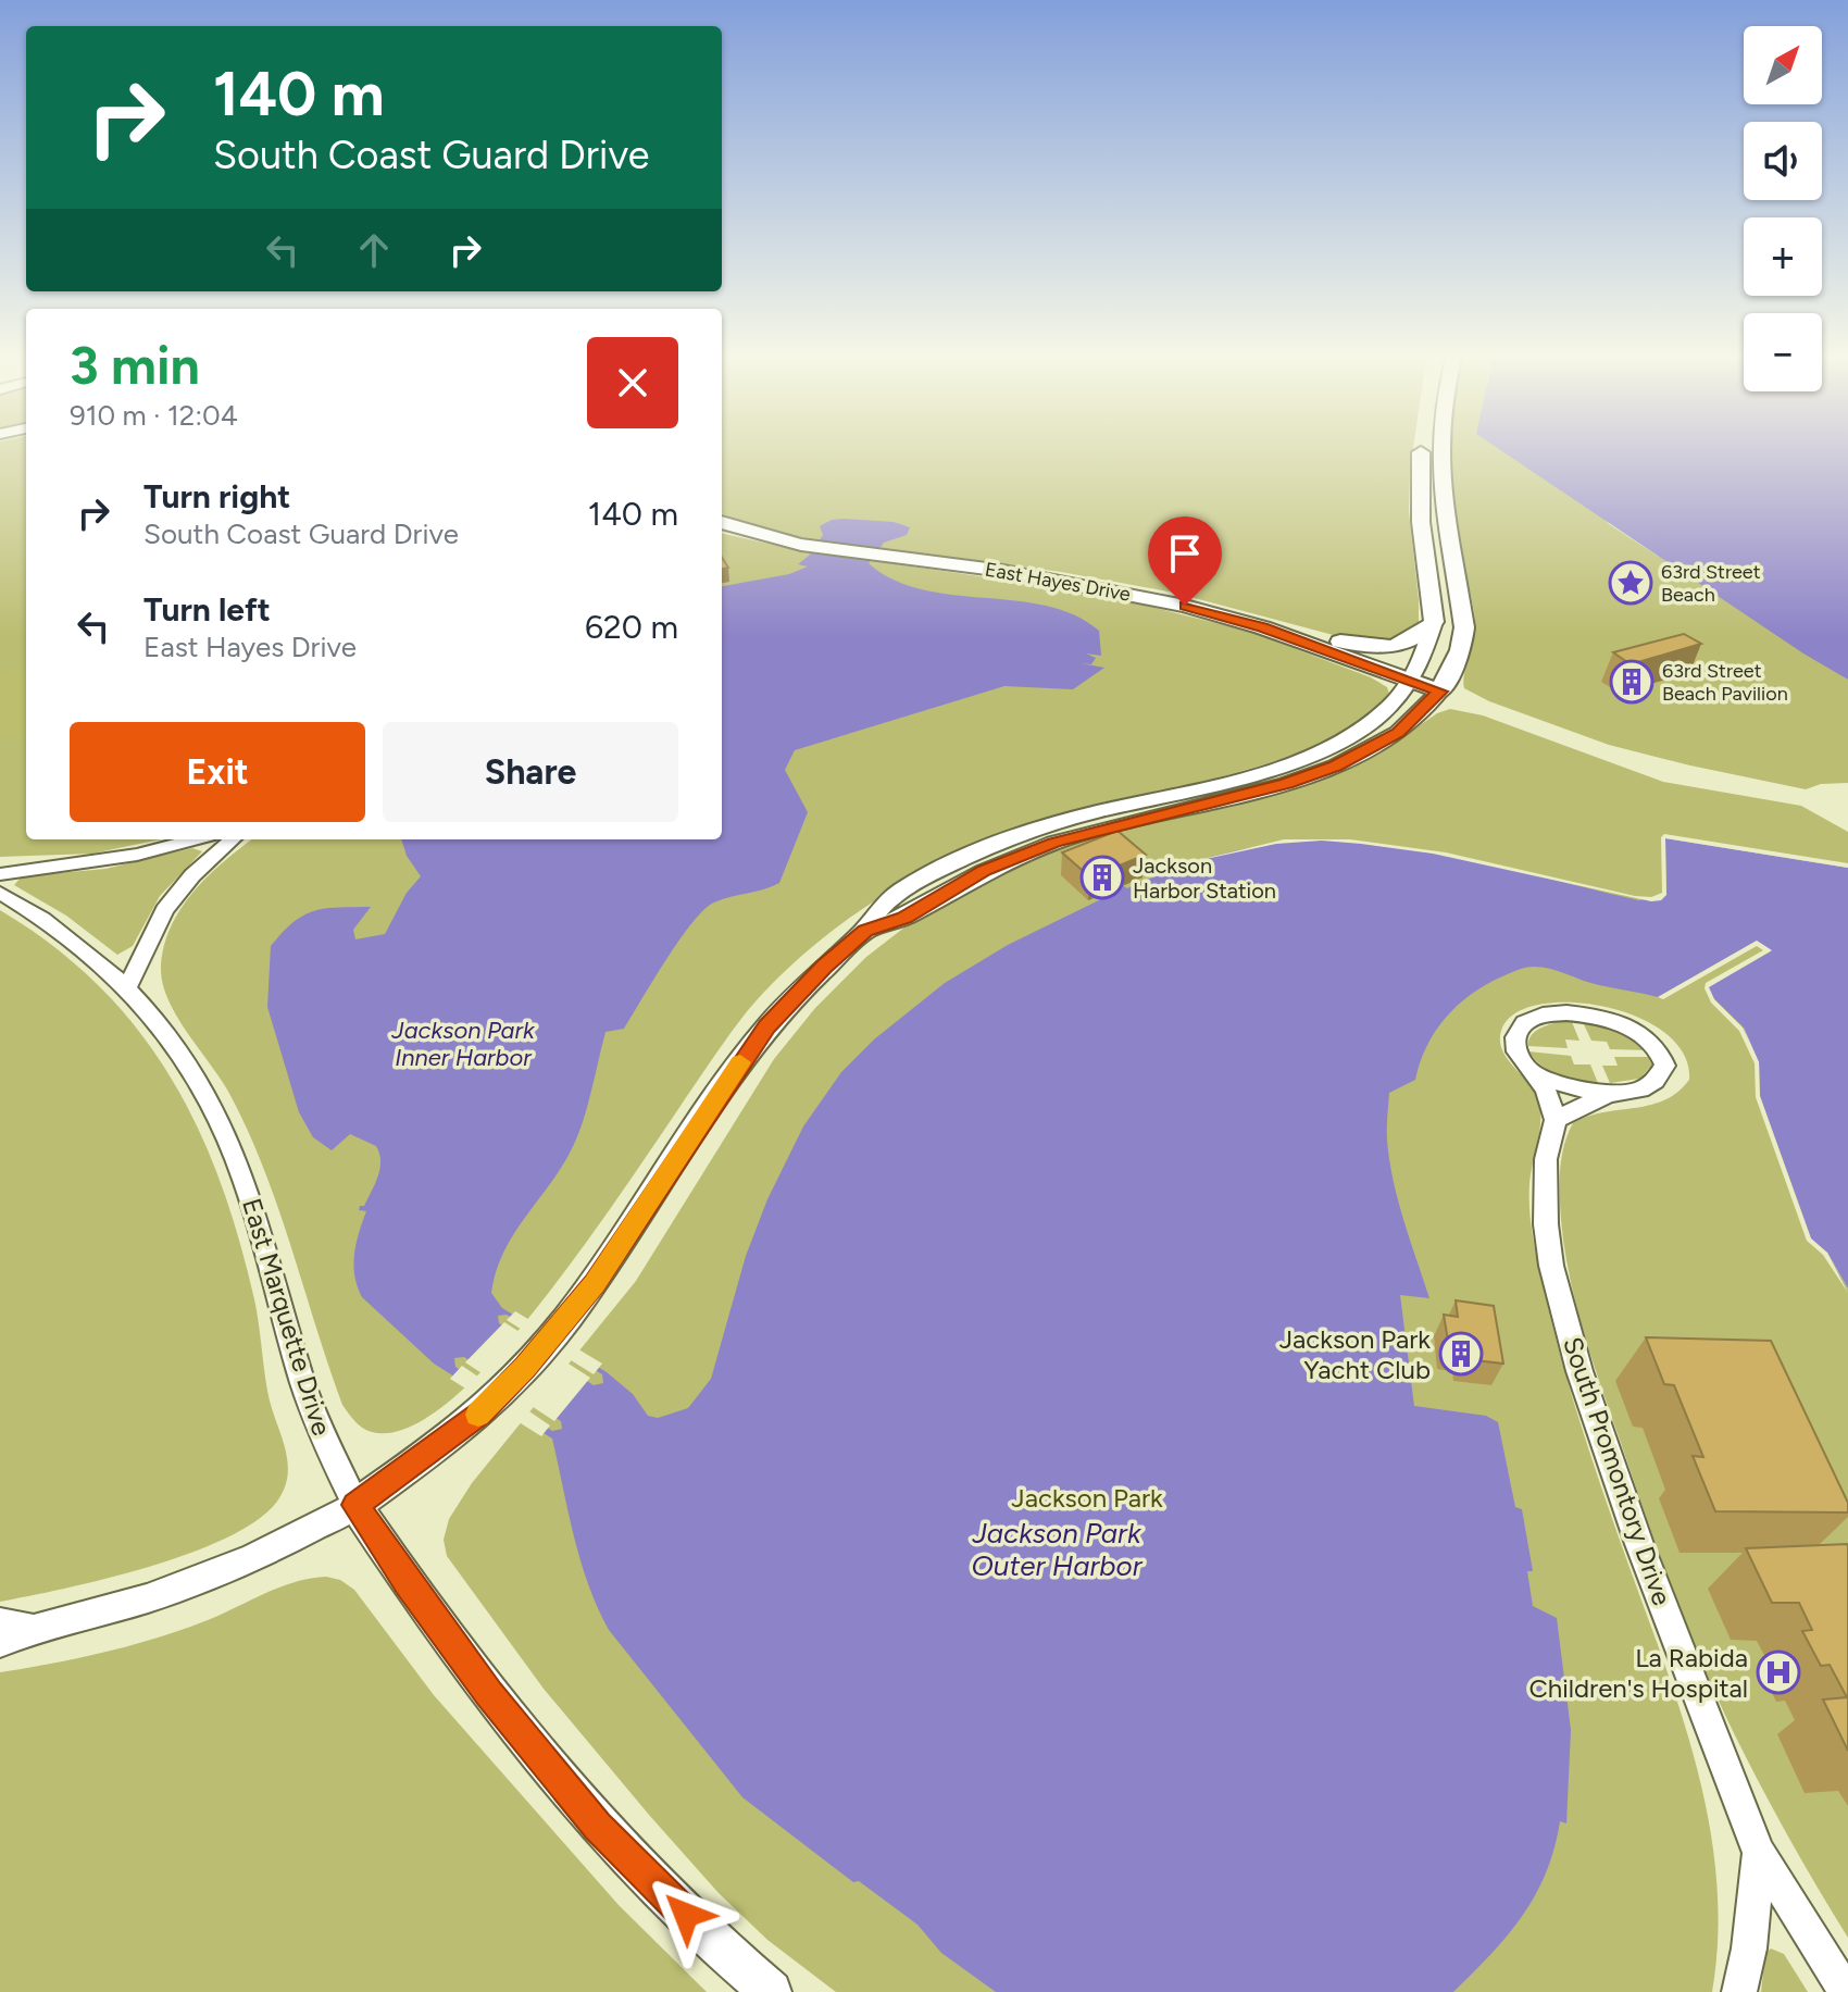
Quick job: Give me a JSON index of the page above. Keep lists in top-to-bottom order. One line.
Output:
{"streets":{"highway":["East Hayes Drive"],"main road":["East Marquette Drive"],"street":["South Promontory Drive"]},"water":["Jackson Park Inner Harbor","Jackson Park Outer Harbor"],"parks":["Jackson Park"],"places":{"place":["63rd Street Beach"],"building":["63rd Street Beach Pavilion","Jackson Harbor Station","Jackson Park Yacht Club"],"hospital":["La Rabida Children's Hospital"]},"north":"top right","page":{"map_buttons":["+","−"],"turn":["140 m","South Coast Guard Drive"],"heading":["3 min","910 m · 12:04"],"list":[{"name":"Turn right","note":"South Coast Guard Drive","value":"140 m"},{"name":"Turn left","note":"East Hayes Drive","value":"620 m"}],"buttons":["Exit","Share"]}}
